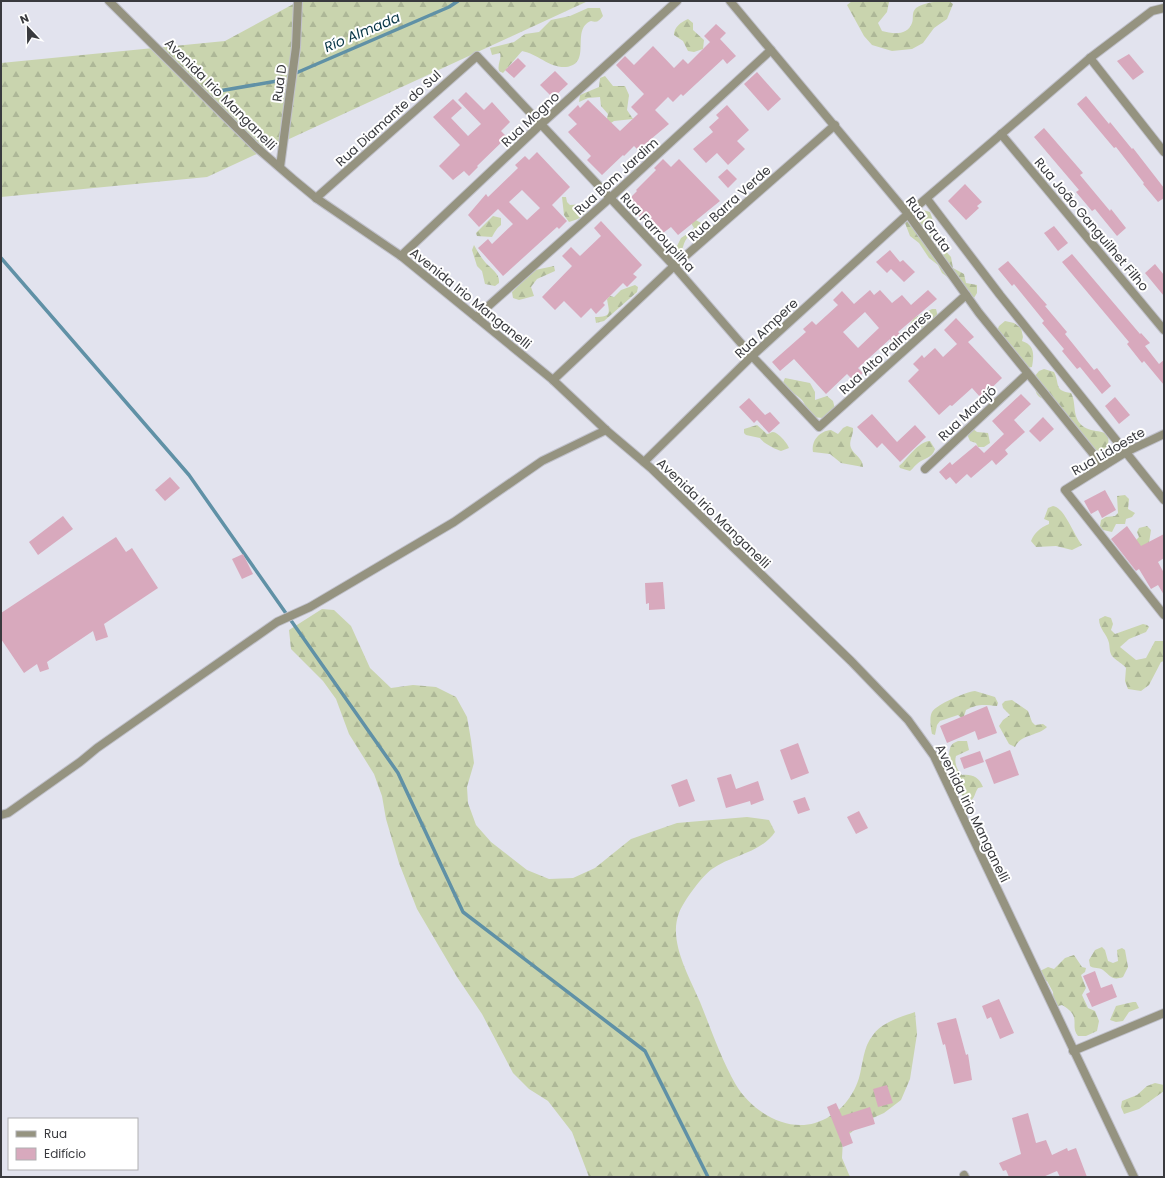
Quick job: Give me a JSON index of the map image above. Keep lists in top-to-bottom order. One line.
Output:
{"streets":{"street":["Rua D","Avenida Irio Manganelli","Rua Diamante do Sul","Rua Mogno","Rua Bom Jardim","Rua Barra Verde","Rua Gruta","Rua João Ganguilhet Filho","Rua Farroupilha","Rua Ampere","Rua Alto Palmares","Rua Marajó","Rua Lidoeste"]},"crossings":[["Rua D","Avenida Irio Manganelli"],["Avenida Irio Manganelli","Rua Diamante do Sul"],["Avenida Irio Manganelli","Rua Mogno"],["Avenida Irio Manganelli","Rua Bom Jardim"],["Avenida Irio Manganelli","Rua Barra Verde"],["Avenida Irio Manganelli","Rua Ampere"],["Rua Diamante do Sul","Rua Farroupilha"],["Rua Mogno","Rua Farroupilha"],["Rua Bom Jardim","Rua Gruta"],["Rua Bom Jardim","Rua Farroupilha"],["Rua Barra Verde","Rua Gruta"],["Rua Barra Verde","Rua Farroupilha"],["Rua Gruta","Rua Ampere"],["Rua Gruta","Rua Alto Palmares"],["Rua Gruta","Rua Marajó"],["Rua Gruta","Rua Lidoeste"],["Rua João Ganguilhet Filho","Rua Ampere"],["Rua Farroupilha","Rua Ampere"],["Rua Farroupilha","Rua Alto Palmares"]],"water":["Río Almada"],"legend":["Rua","Edifício"],"north":"top"}
